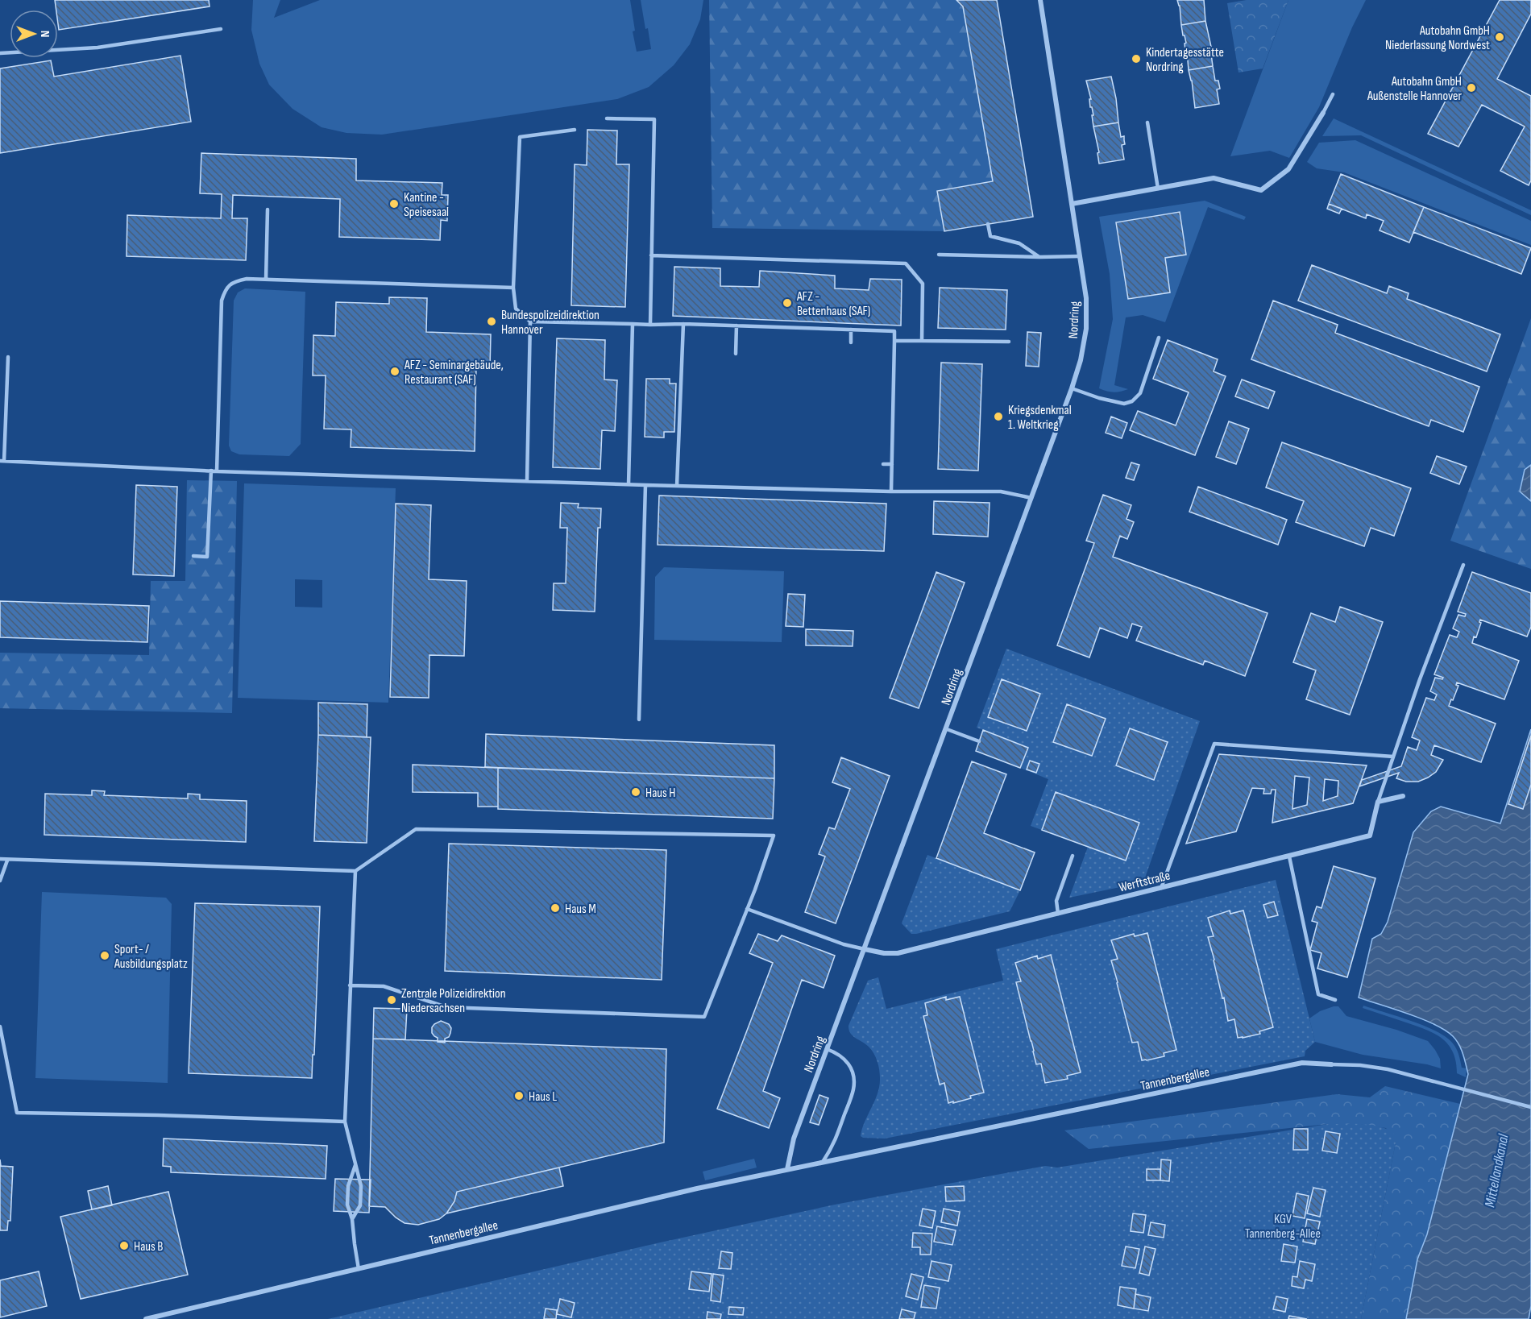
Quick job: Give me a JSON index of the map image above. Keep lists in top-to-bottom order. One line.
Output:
{"streets":{"street":["Nordring","Werftstraße","Tannenbergallee"]},"crossings":[["Nordring","Werftstraße"],["Nordring","Tannenbergallee"]],"water":["Mittellandkanal"],"parks":["KGV Tannenberg-Allee"],"places":["Autobahn GmbH Niederlassung Nordwest","Kindertagesstätte Nordring","Autobahn GmbH Außenstelle Hannover","Kantine - Speisesaal","AFZ - Bettenhaus (SAF)","Bundespolizeidirektion Hannover","AFZ - Seminargebäude, Restaurant (SAF)","Kriegsdenkmal 1. Weltkrieg","Haus H","Haus M","Sport- / Ausbildungsplatz","Zentrale Polizeidirektion Niedersachsen","Haus L","Haus B"],"north":"right"}
